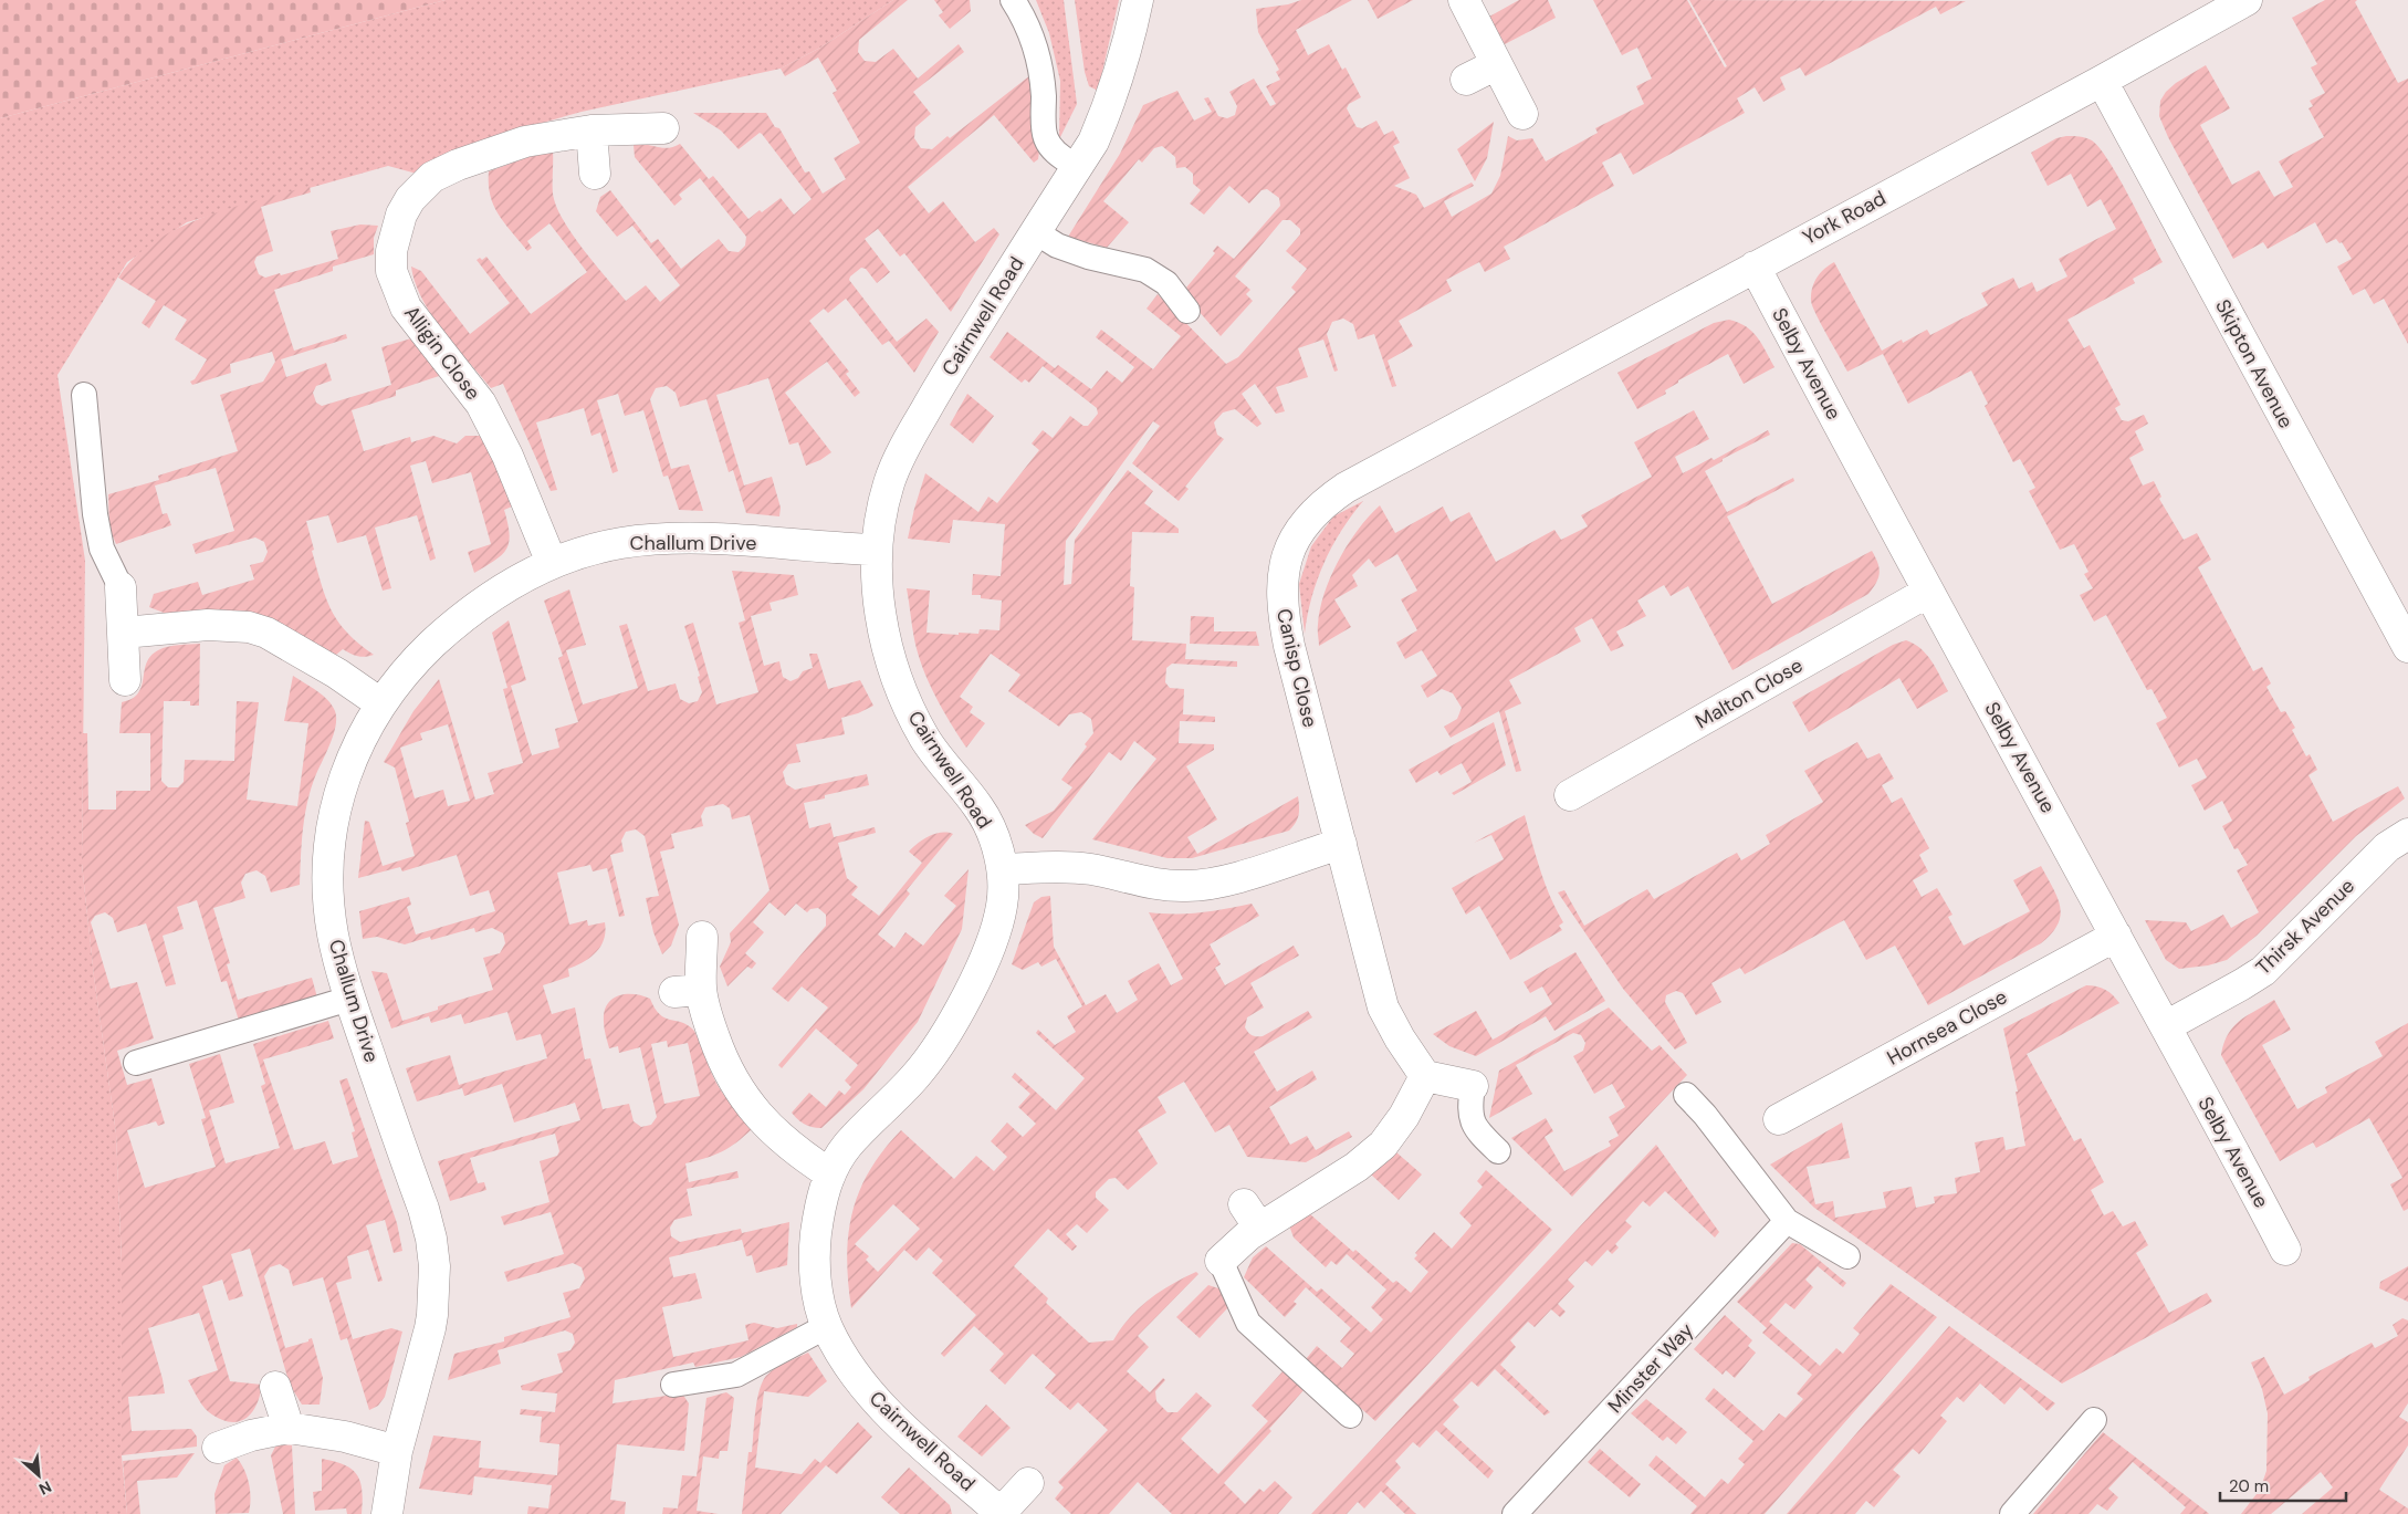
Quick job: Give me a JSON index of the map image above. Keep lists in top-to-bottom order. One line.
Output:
{"streets":{"street":["York Road","Cairnwell Road","Alligin Close","Selby Avenue","Skipton Avenue","Challum Drive","Canisp Close","Malton Close","Thirsk Avenue","Hornsea Close"],"lane":["Minster Way"]},"crossings":[["York Road","Selby Avenue"],["York Road","Skipton Avenue"],["York Road","Canisp Close"],["Cairnwell Road","Challum Drive"],["Alligin Close","Challum Drive"],["Selby Avenue","Malton Close"],["Selby Avenue","Thirsk Avenue"],["Selby Avenue","Hornsea Close"]],"scale_bar":"20 m","north":"bottom right"}
